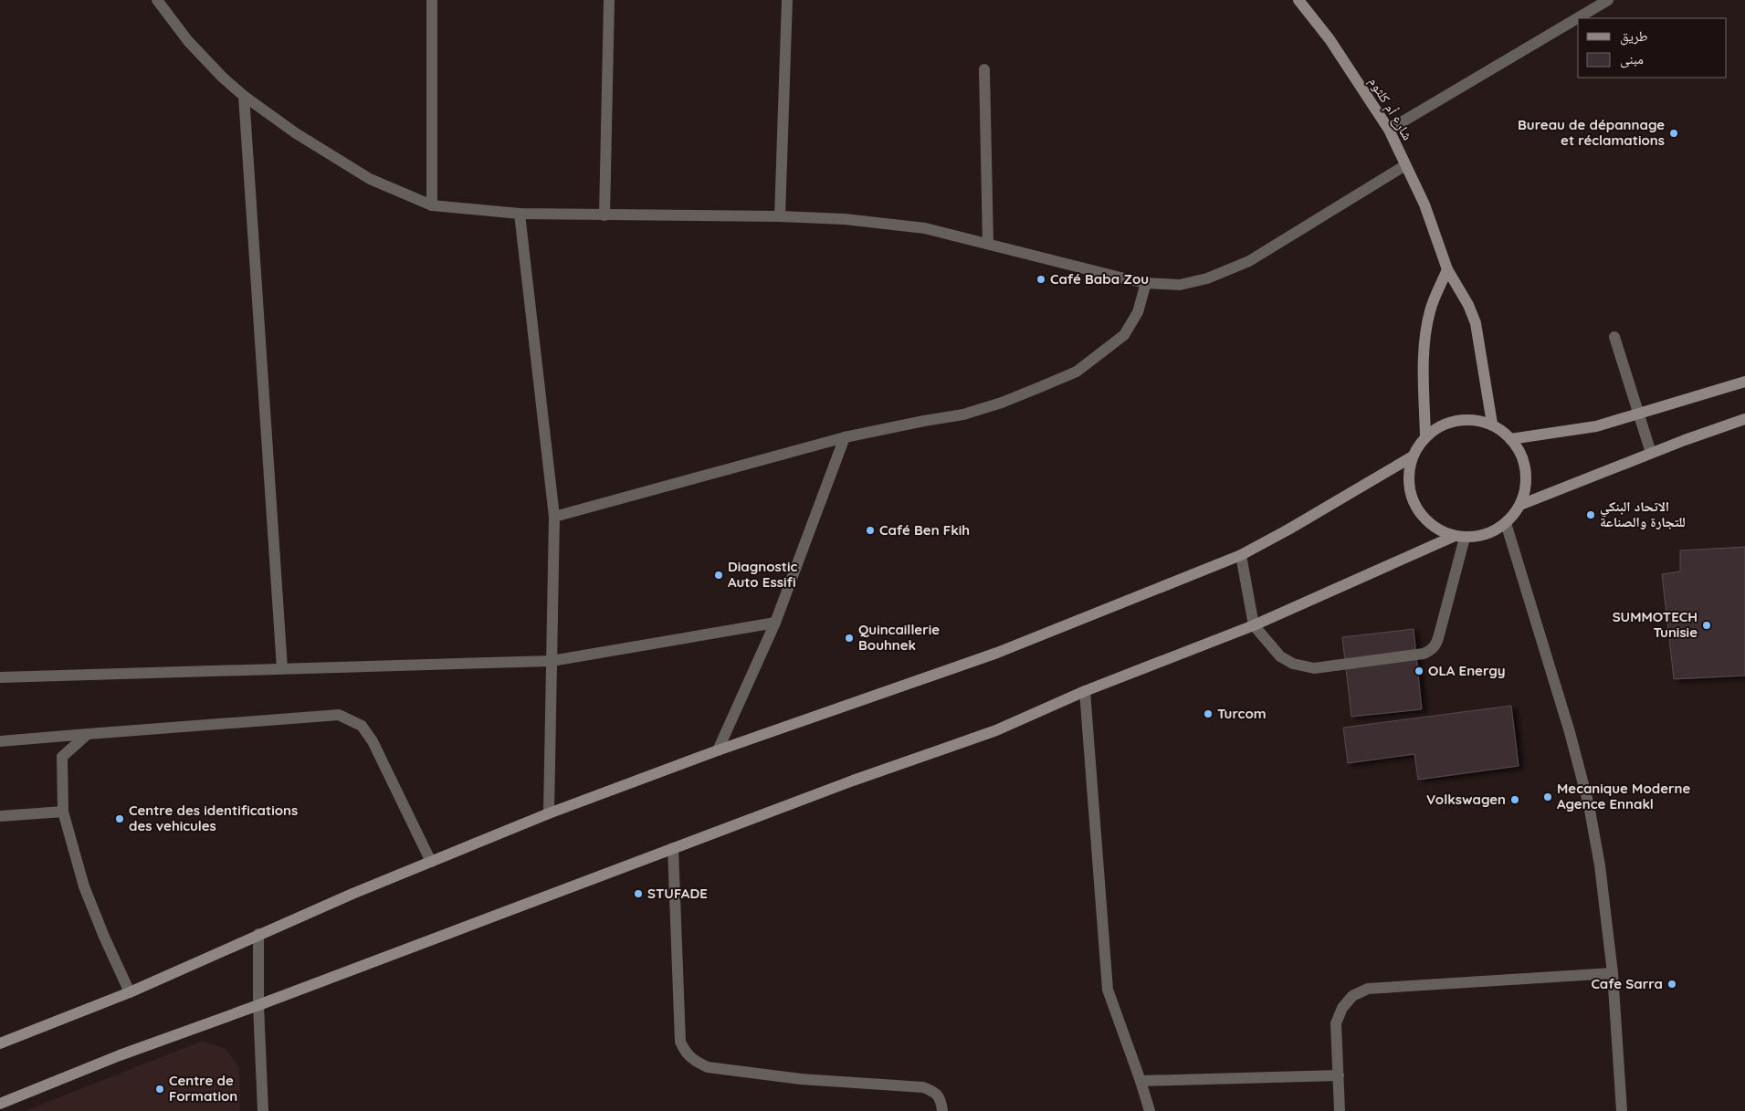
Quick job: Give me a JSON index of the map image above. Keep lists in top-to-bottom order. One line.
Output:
{"streets":{"main road":["شارع أم كلثوم"]},"places":["Bureau de dépannage et réclamations","Café Baba Zou","الاتحاد البنكي للتجارة والصناعة","Café Ben Fkih","Diagnostic Auto Essifi","SUMMOTECH Tunisie","Quincaillerie Bouhnek","OLA Energy","Turcom","Mecanique Moderne Agence Ennakl","Volkswagen","Centre des identifications des vehicules","STUFADE","Cafe Sarra","Centre de Formation"],"legend":["طريق","مبنى"]}
